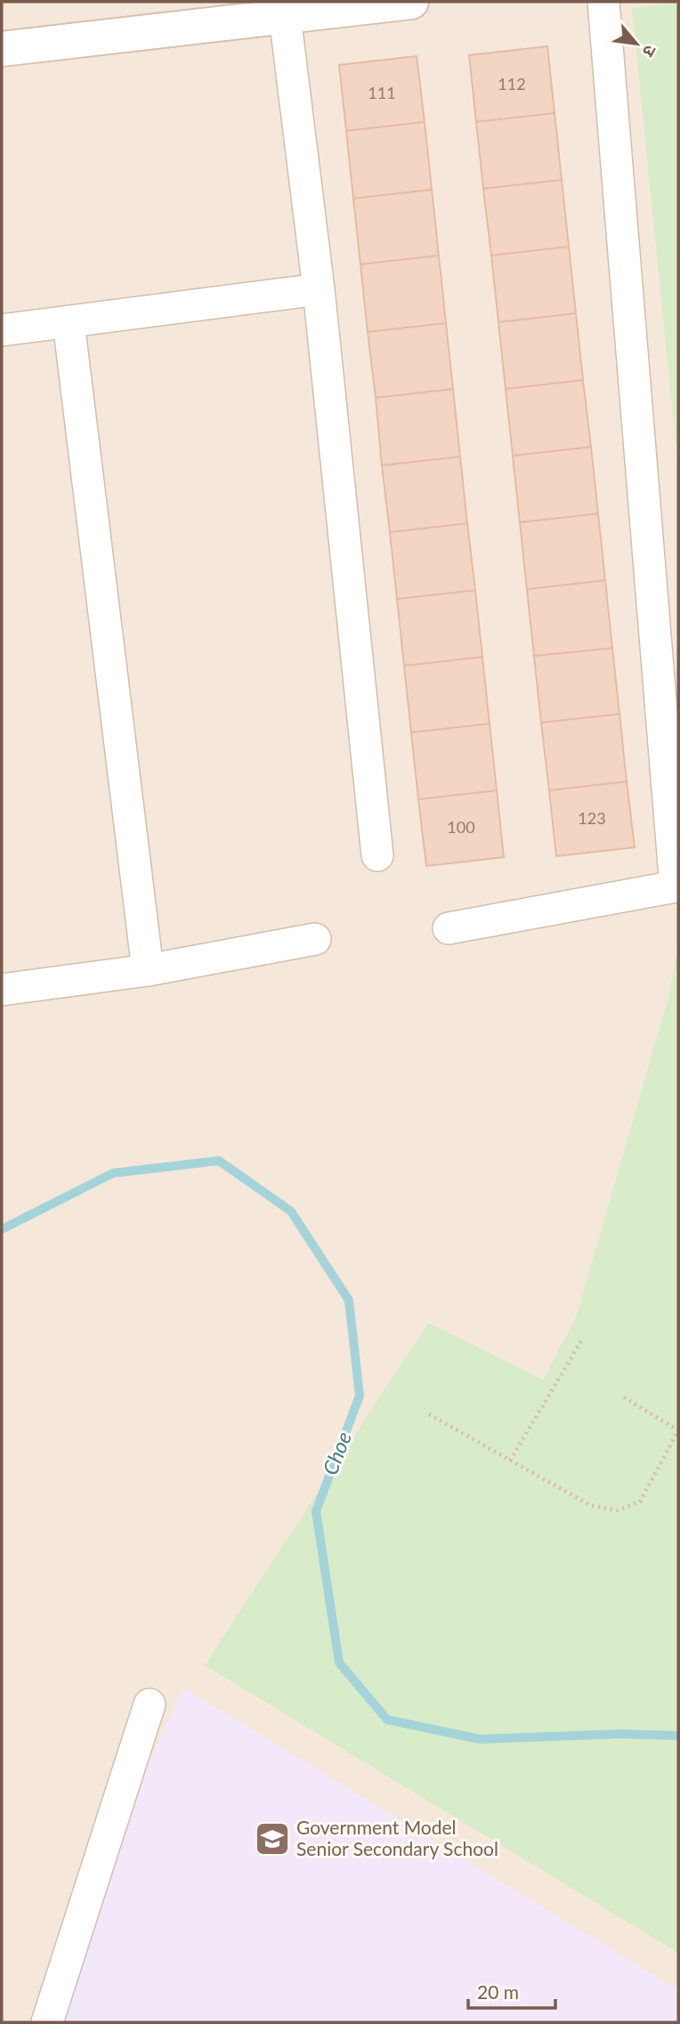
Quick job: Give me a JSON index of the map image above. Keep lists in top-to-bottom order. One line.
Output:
{"water":["Choe"],"places":{"school or university":["Government Model Senior Secondary School"]},"house_numbers":["112","111","123","100"],"scale_bar":"20 m","north":"bottom right"}
